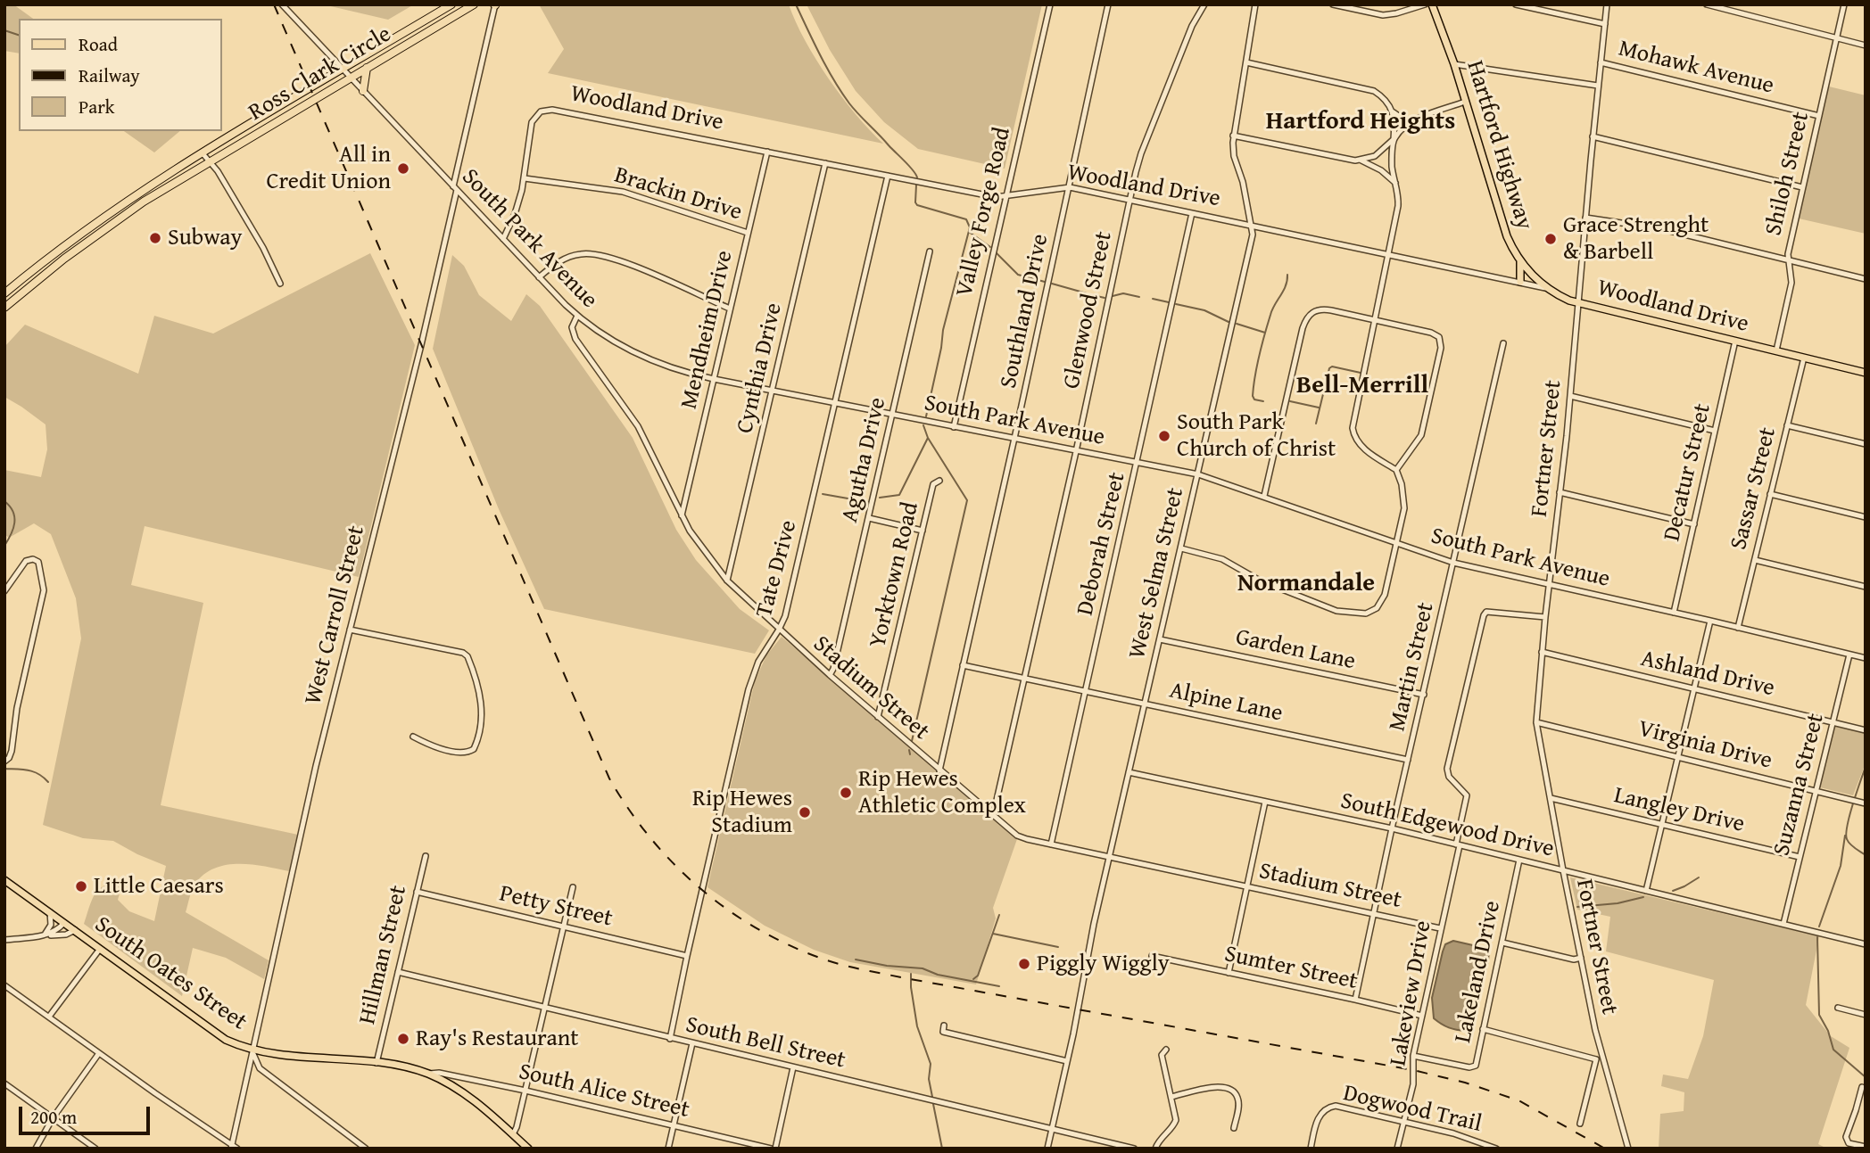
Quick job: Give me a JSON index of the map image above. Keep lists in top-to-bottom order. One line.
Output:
{"streets":{"highway":["Ross Clark Circle"],"main road":["Woodland Drive","Hartford Highway","South Oates Street"],"street":["Mohawk Avenue","Shiloh Street","Brackin Drive","Valley Forge Road","South Park Avenue","Glenwood Street","Southland Drive","Mendheim Drive","Cynthia Drive","Fortner Street","Agutha Drive","Decatur Street","Sassar Street","Deborah Street","Tate Drive","West Selma Street","Yorktown Road","West Carroll Street","Garden Lane","Martin Street","Ashland Drive","Stadium Street","Alpine Lane","Virginia Drive","Suzanna Street","Langley Drive","South Edgewood Drive","Petty Street","Hillman Street","Sumter Street","Lakeland Drive","Lakeview Drive","South Bell Street","South Alice Street","Dogwood Trail"]},"crossings":[["Mohawk Avenue","Shiloh Street"],["Mohawk Avenue","Fortner Street"],["Ross Clark Circle","South Park Avenue"],["Woodland Drive","Hartford Highway"],["Woodland Drive","Shiloh Street"],["Woodland Drive","Brackin Drive"],["Woodland Drive","Valley Forge Road"],["Woodland Drive","South Park Avenue"],["Woodland Drive","Glenwood Street"],["Woodland Drive","Southland Drive"],["Woodland Drive","Mendheim Drive"],["Woodland Drive","Cynthia Drive"],["Woodland Drive","Fortner Street"],["Woodland Drive","Decatur Street"],["Woodland Drive","Sassar Street"],["Woodland Drive","Deborah Street"],["Woodland Drive","Tate Drive"],["Woodland Drive","West Selma Street"],["Brackin Drive","Mendheim Drive"],["Valley Forge Road","South Park Avenue"],["South Park Avenue","Glenwood Street"],["South Park Avenue","Southland Drive"],["South Park Avenue","Mendheim Drive"],["South Park Avenue","Cynthia Drive"],["South Park Avenue","Fortner Street"],["South Park Avenue","Agutha Drive"],["South Park Avenue","Decatur Street"],["South Park Avenue","Sassar Street"],["South Park Avenue","Deborah Street"],["South Park Avenue","Tate Drive"],["South Park Avenue","West Selma Street"],["South Park Avenue","West Carroll Street"],["South Park Avenue","Martin Street"],["South Park Avenue","Stadium Street"],["South Park Avenue","Suzanna Street"],["Glenwood Street","Stadium Street"],["Glenwood Street","Alpine Lane"],["Southland Drive","Stadium Street"],["Southland Drive","Alpine Lane"],["Mendheim Drive","Stadium Street"],["Cynthia Drive","Stadium Street"],["Fortner Street","Ashland Drive"],["Fortner Street","Virginia Drive"],["Fortner Street","Langley Drive"],["Fortner Street","South Edgewood Drive"],["Fortner Street","Lakeview Drive"],["Agutha Drive","Stadium Street"],["Deborah Street","Stadium Street"],["Deborah Street","Alpine Lane"],["Tate Drive","Stadium Street"],["Tate Drive","Petty Street"],["Tate Drive","South Bell Street"],["West Selma Street","Garden Lane"],["West Selma Street","Stadium Street"],["West Selma Street","Alpine Lane"],["West Selma Street","South Edgewood Drive"],["West Selma Street","South Bell Street"],["Yorktown Road","Stadium Street"],["West Carroll Street","South Oates Street"],["Garden Lane","Martin Street"],["Martin Street","Stadium Street"],["Martin Street","Alpine Lane"],["Martin Street","South Edgewood Drive"],["Martin Street","Sumter Street"],["Ashland Drive","Suzanna Street"],["Stadium Street","Lakeview Drive"],["Virginia Drive","Suzanna Street"],["Suzanna Street","Langley Drive"],["Suzanna Street","South Edgewood Drive"],["South Edgewood Drive","Lakeland Drive"],["South Edgewood Drive","Lakeview Drive"],["Petty Street","Hillman Street"],["Hillman Street","South Oates Street"],["Hillman Street","South Bell Street"],["Sumter Street","Lakeview Drive"],["Lakeland Drive","Lakeview Drive"],["South Oates Street","South Alice Street"],["Lakeview Drive","Dogwood Trail"]],"districts":["Hartford Heights","Bell-Merrill","Normandale"],"places":["All in Credit Union","Subway","Grace Strenght & Barbell","South Park Church of Christ","Rip Hewes Athletic Complex","Rip Hewes Stadium","Little Caesars","Piggly Wiggly","Ray's Restaurant"],"legend":["Road","Railway","Park"],"scale_bar":"200 m"}
